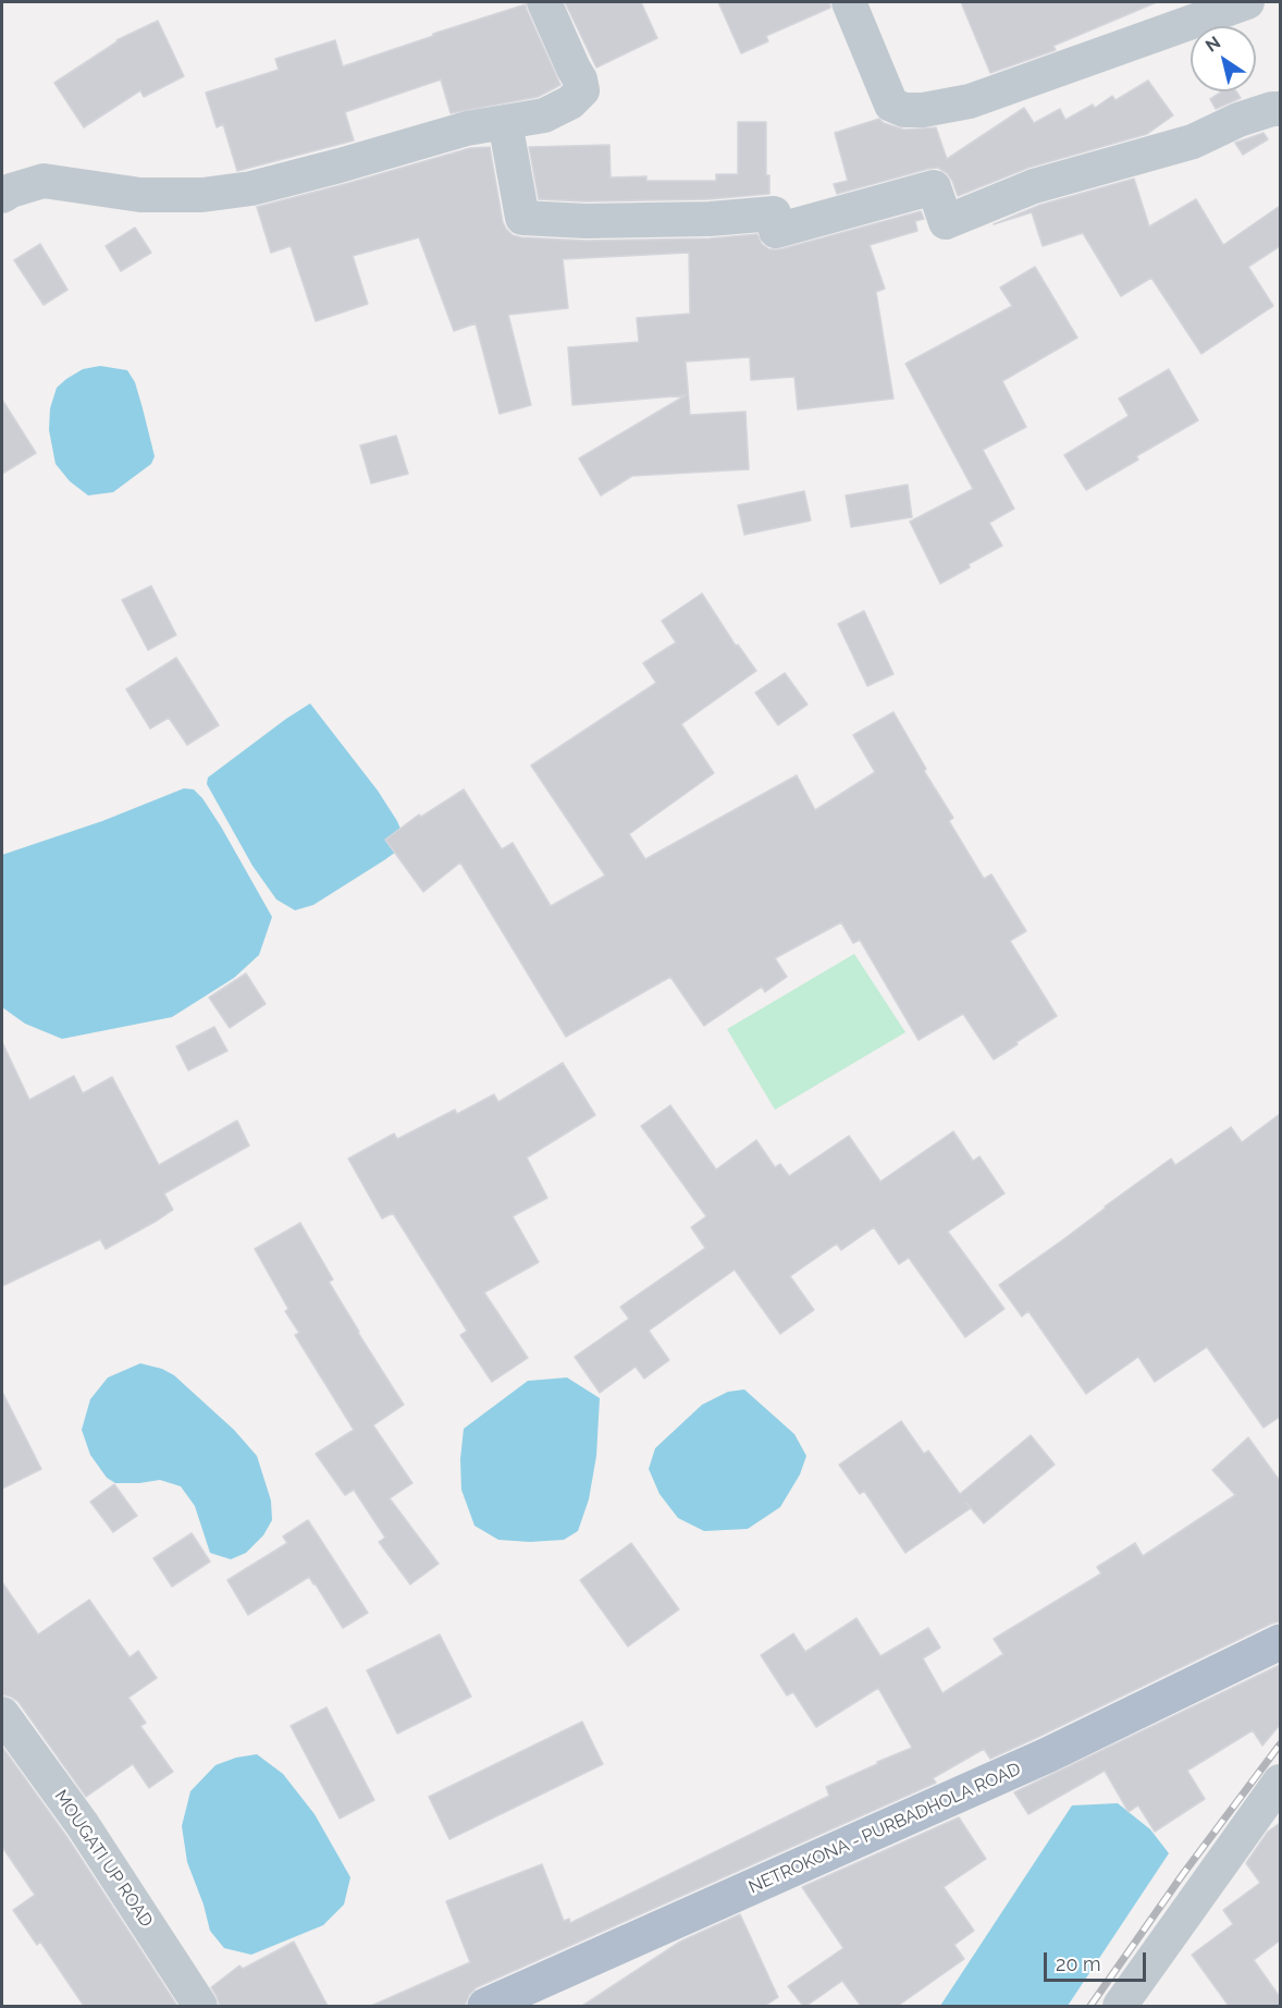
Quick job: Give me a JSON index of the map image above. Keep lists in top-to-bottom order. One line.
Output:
{"streets":{"main road":["NETROKONA - PURBADHOLA ROAD"],"street":["MOUGATI UP ROAD"]},"scale_bar":"20 m","north":"top left"}
